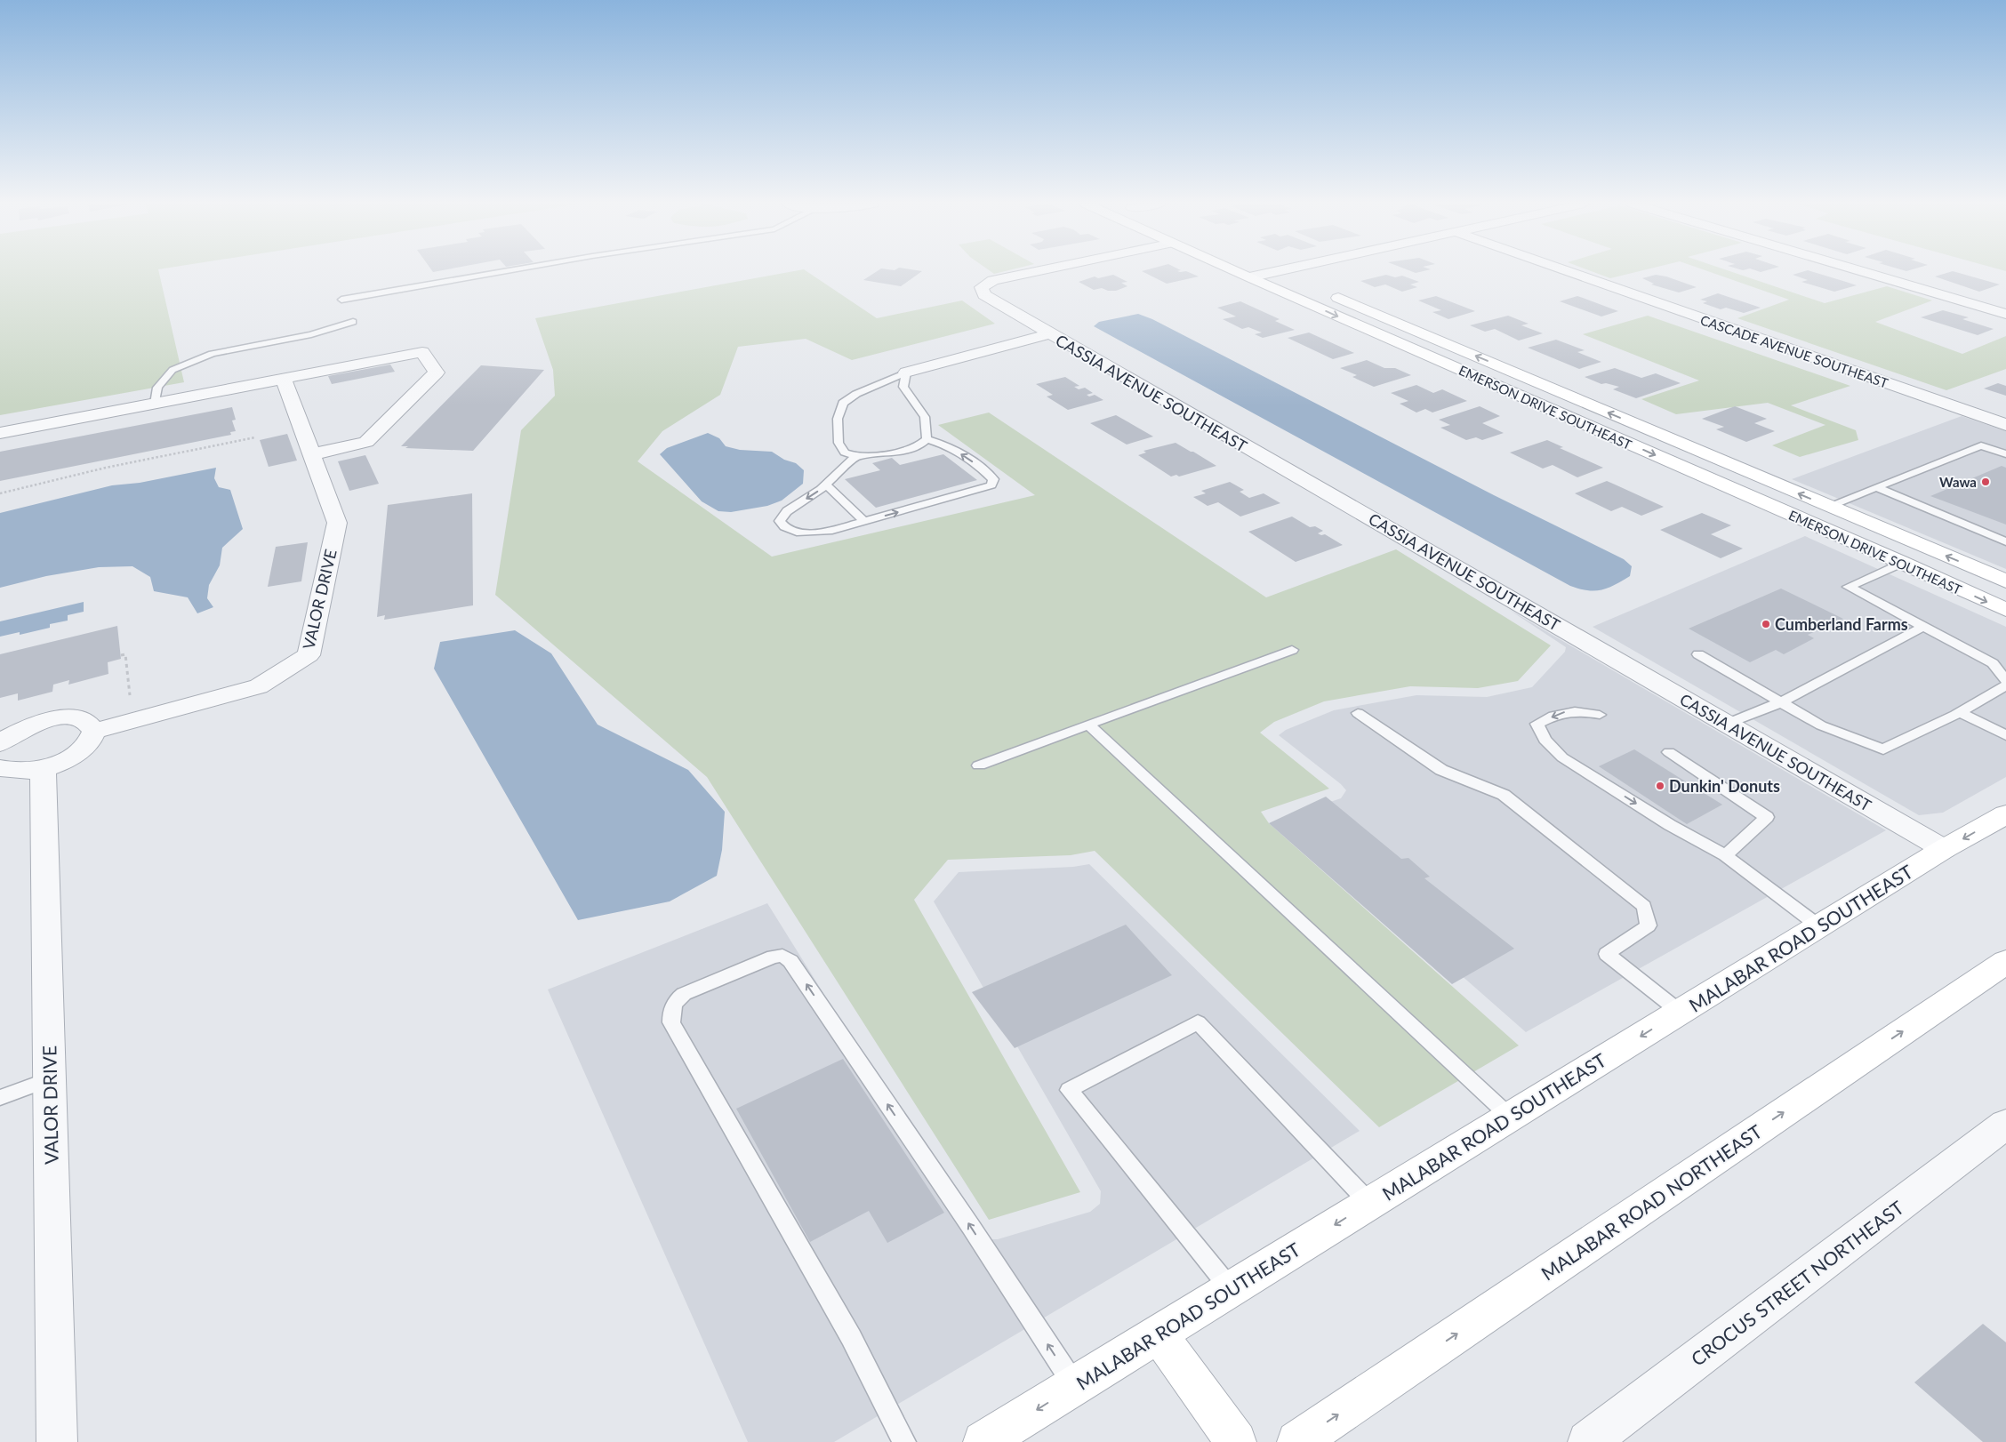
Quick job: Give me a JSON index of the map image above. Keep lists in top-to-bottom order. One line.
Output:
{"streets":{"street":["CASCADE AVENUE SOUTHEAST","CASSIA AVENUE SOUTHEAST","EMERSON DRIVE SOUTHEAST","VALOR DRIVE","MALABAR ROAD SOUTHEAST","MALABAR ROAD NORTHEAST","CROCUS STREET NORTHEAST"]},"crossings":[["CASSIA AVENUE SOUTHEAST","MALABAR ROAD SOUTHEAST"]],"one_way":["MALABAR ROAD SOUTHEAST","MALABAR ROAD NORTHEAST"],"places":["Wawa","Cumberland Farms","Dunkin' Donuts"]}
